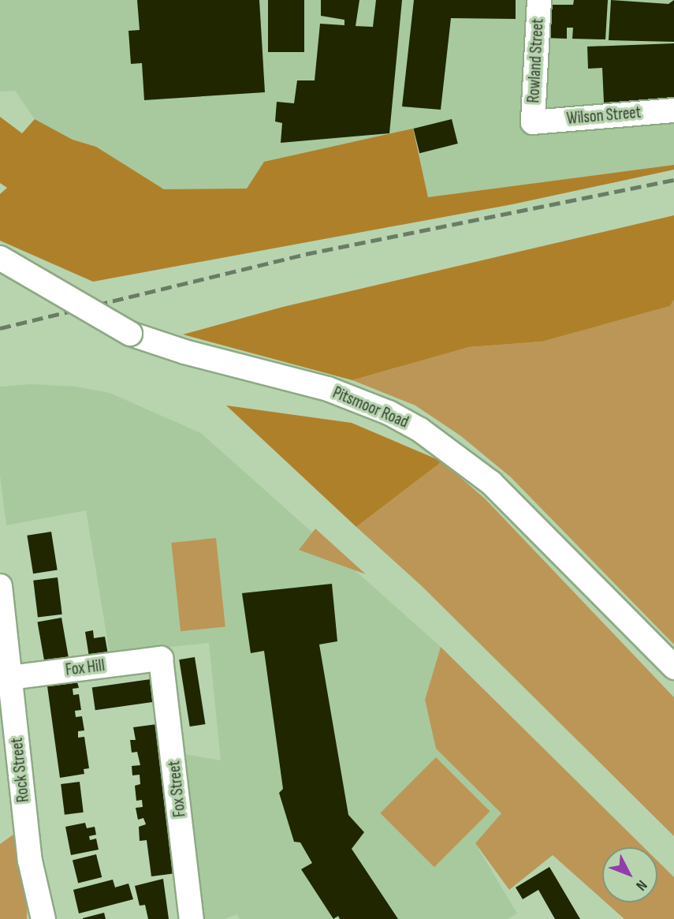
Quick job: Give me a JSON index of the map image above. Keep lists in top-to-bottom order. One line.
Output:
{"streets":{"street":["Rowland Street","Wilson Street","Pitsmoor Road","Fox Hill","Rock Street","Fox Street"]},"crossings":[["Rowland Street","Wilson Street"],["Fox Hill","Rock Street"],["Fox Hill","Fox Street"]],"north":"bottom right"}
